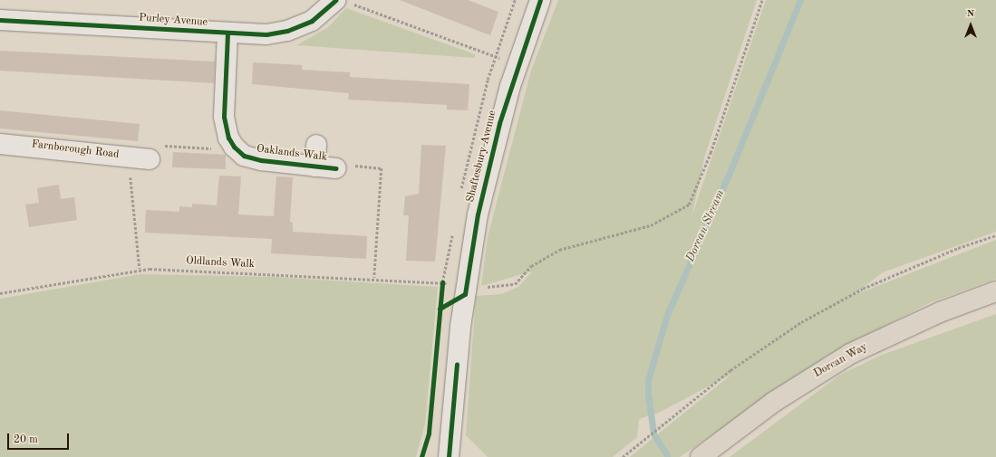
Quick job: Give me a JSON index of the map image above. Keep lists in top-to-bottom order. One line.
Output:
{"streets":{"main road":["Dorcan Way"],"street":["Purley Avenue","Farnborough Road","Oaklands Walk","Shaftesbury Avenue"],"path":["Oldlands Walk"]},"water":["Dorcan Stream"],"scale_bar":"20 m","north":"top"}
